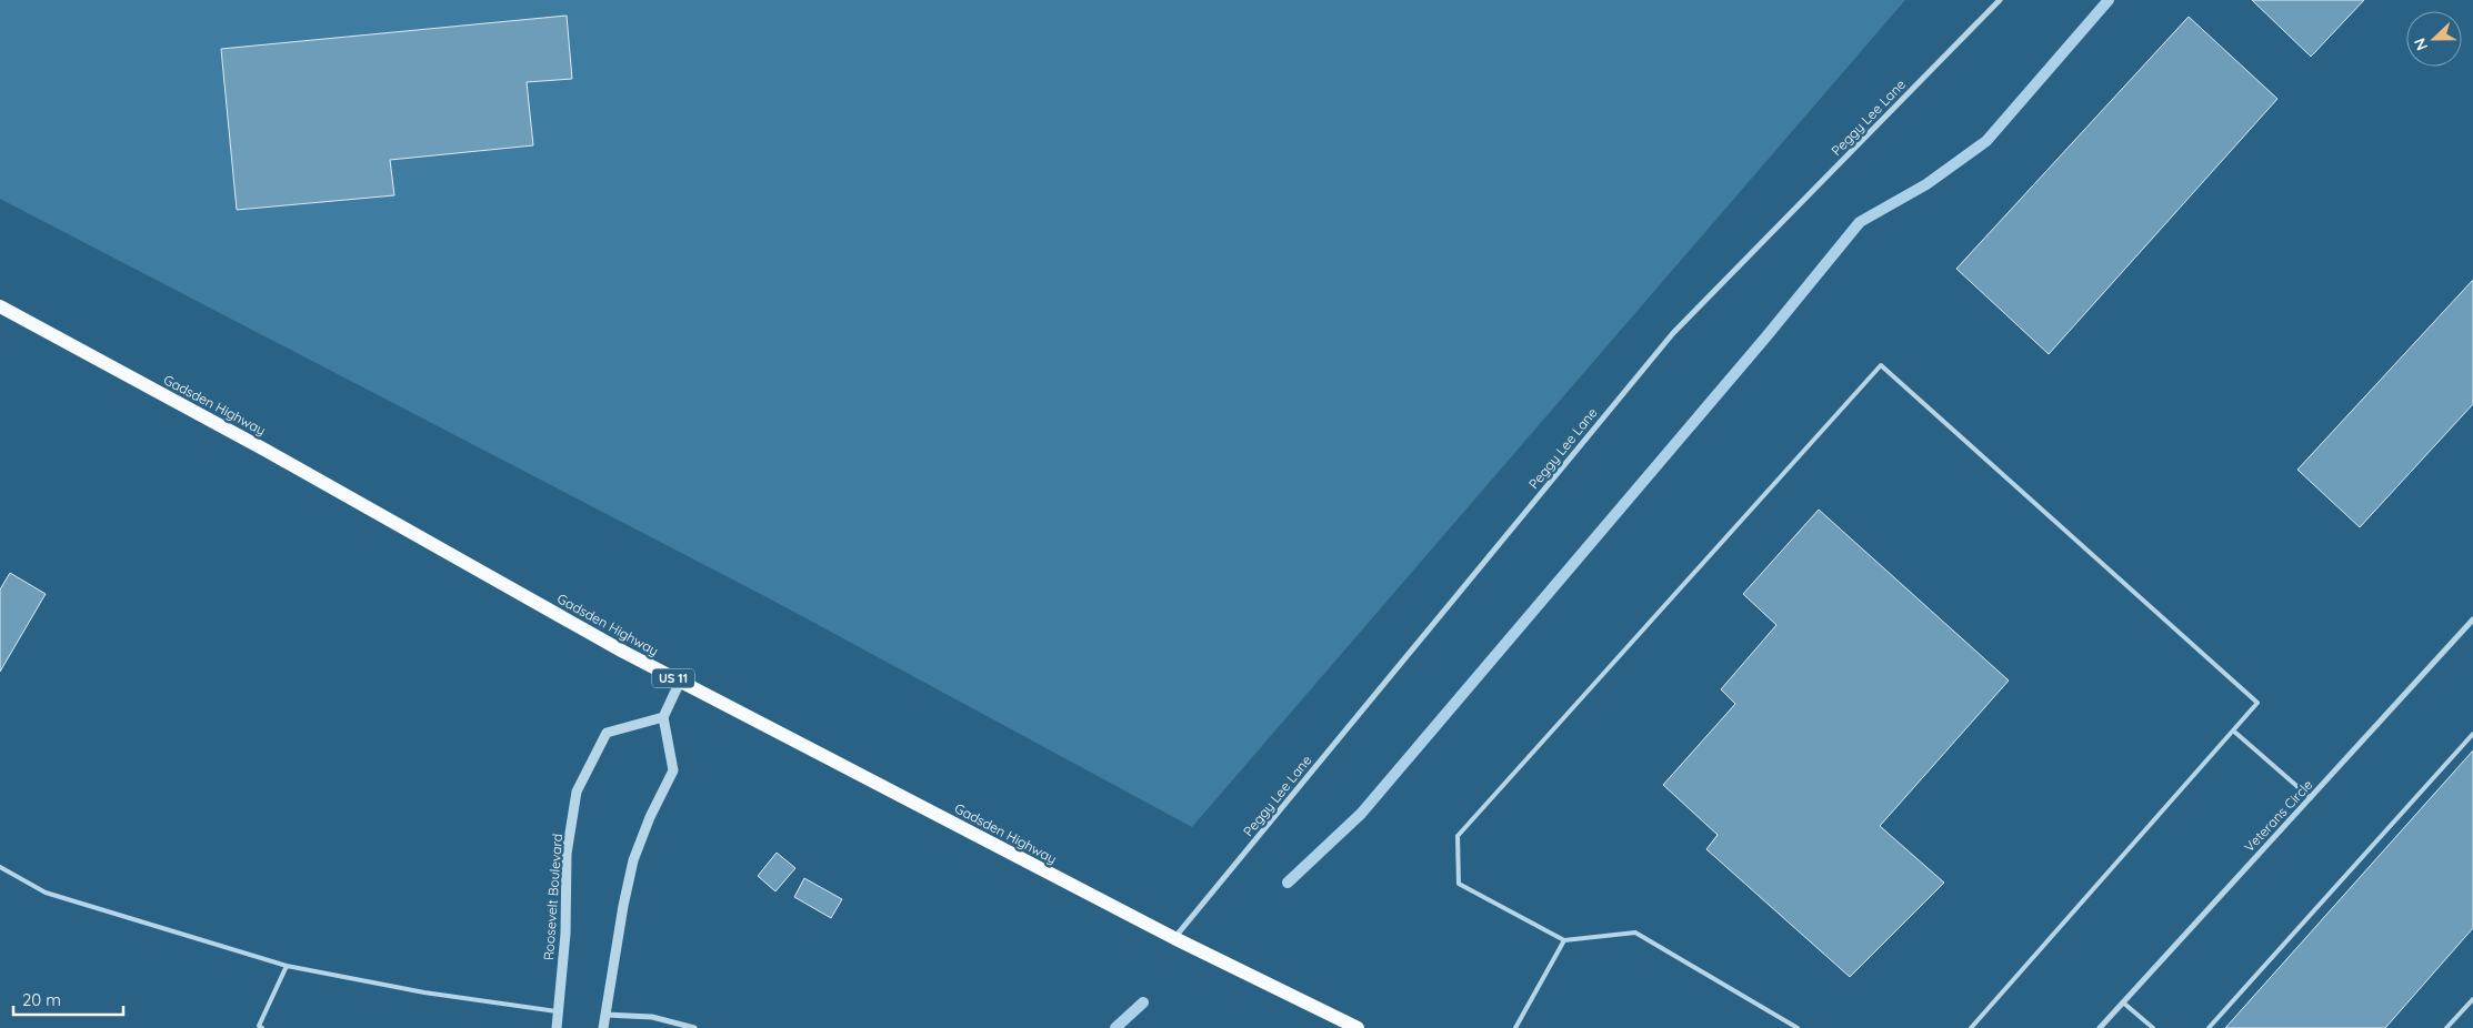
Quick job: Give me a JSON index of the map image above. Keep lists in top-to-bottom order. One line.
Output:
{"streets":{"main road":["Gadsden Highway","US 11"],"street":["Peggy Lee Lane","Veterans Circle","Roosevelt Boulevard"]},"crossings":[["Peggy Lee Lane","Gadsden Highway"]],"scale_bar":"20 m","north":"left"}
